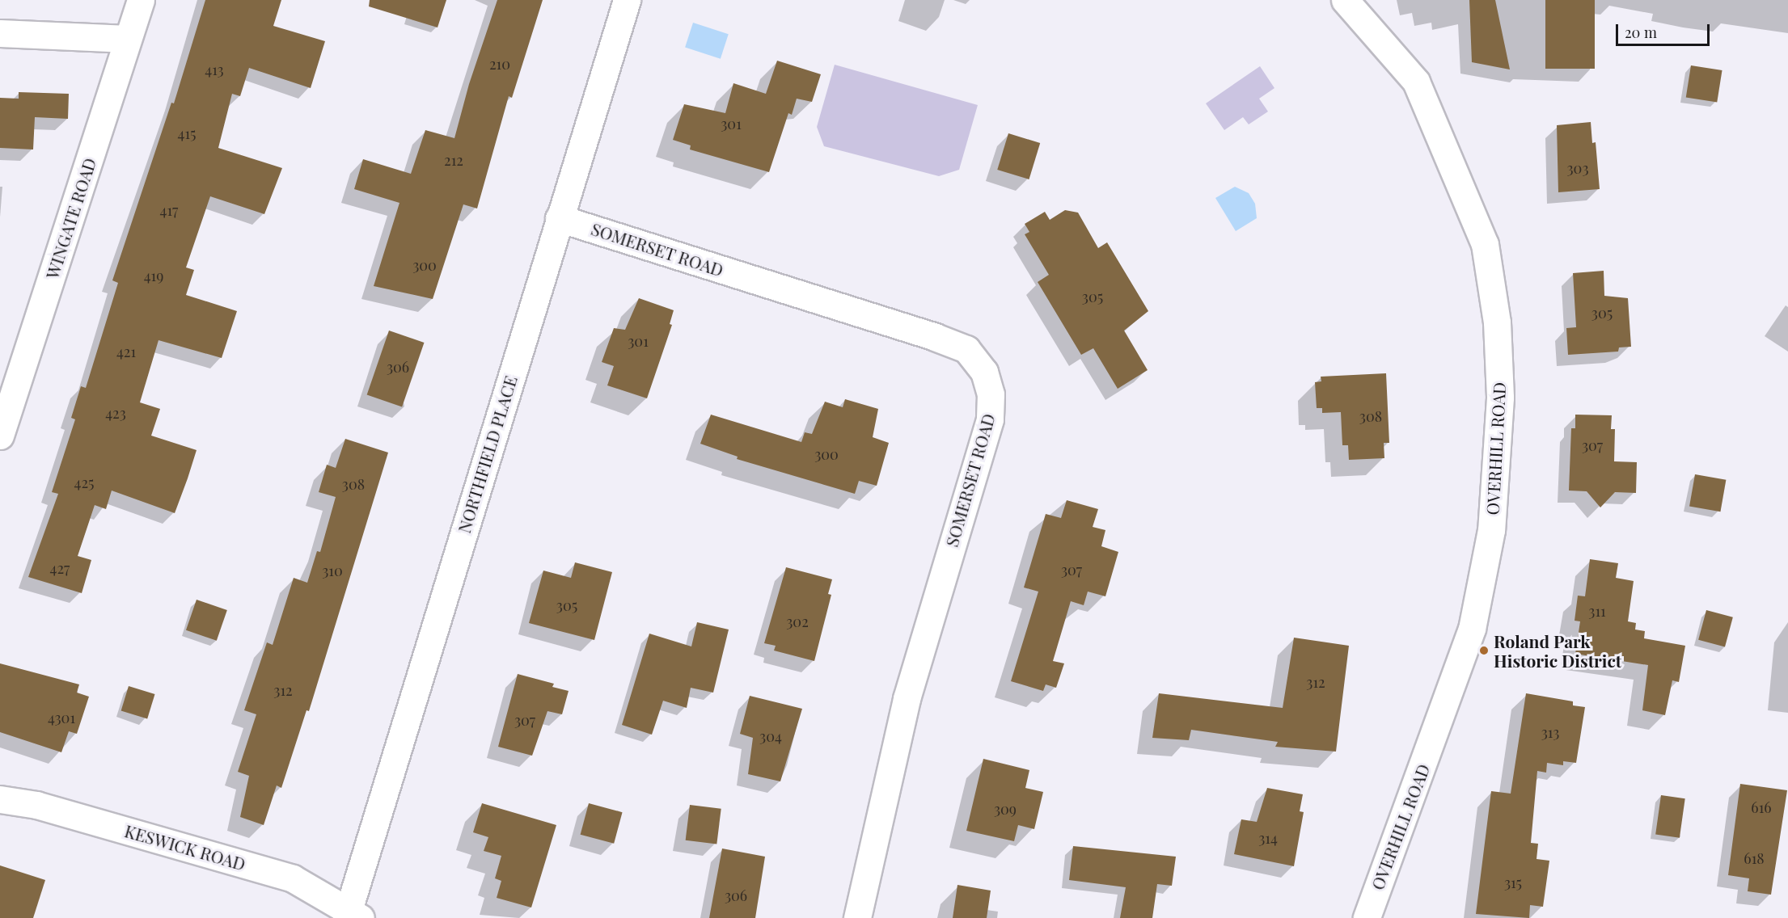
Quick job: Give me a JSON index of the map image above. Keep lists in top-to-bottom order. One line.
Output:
{"streets":{"street":["WINGATE ROAD","SOMERSET ROAD","OVERHILL ROAD","NORTHFIELD PLACE","KESWICK ROAD"]},"crossings":[["SOMERSET ROAD","NORTHFIELD PLACE"],["NORTHFIELD PLACE","KESWICK ROAD"]],"places":["Roland Park Historic District"],"house_numbers":["210","413","301","415","212","303","417","300","419","305","305","301","421","306","423","308","307","300","425","308","427","307","310","305","311","302","312","312","4301","307","313","304","616","309","314","618","315","306"],"scale_bar":"20 m"}
